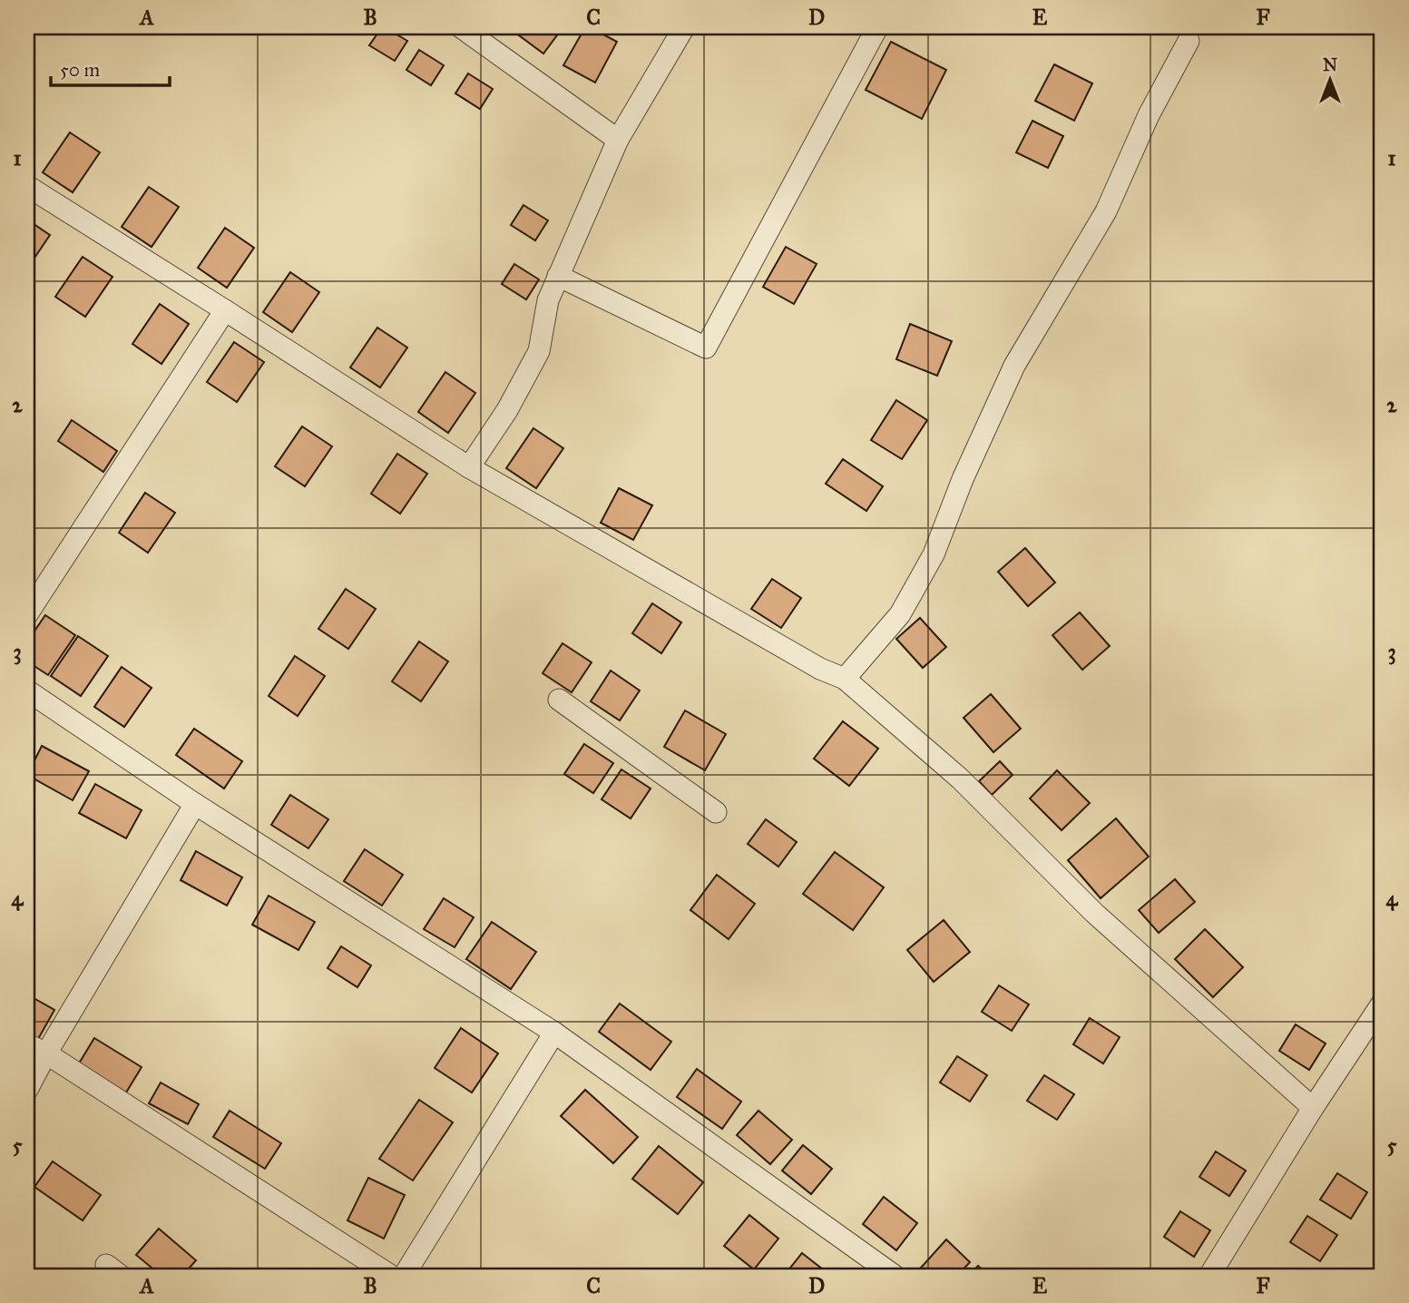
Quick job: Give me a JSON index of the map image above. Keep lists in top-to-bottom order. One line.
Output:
{"scale_bar":"50 m","north":"top","grid":{"columns":["A","B","C","D","E","F"],"rows":["1","2","3","4","5"]}}
